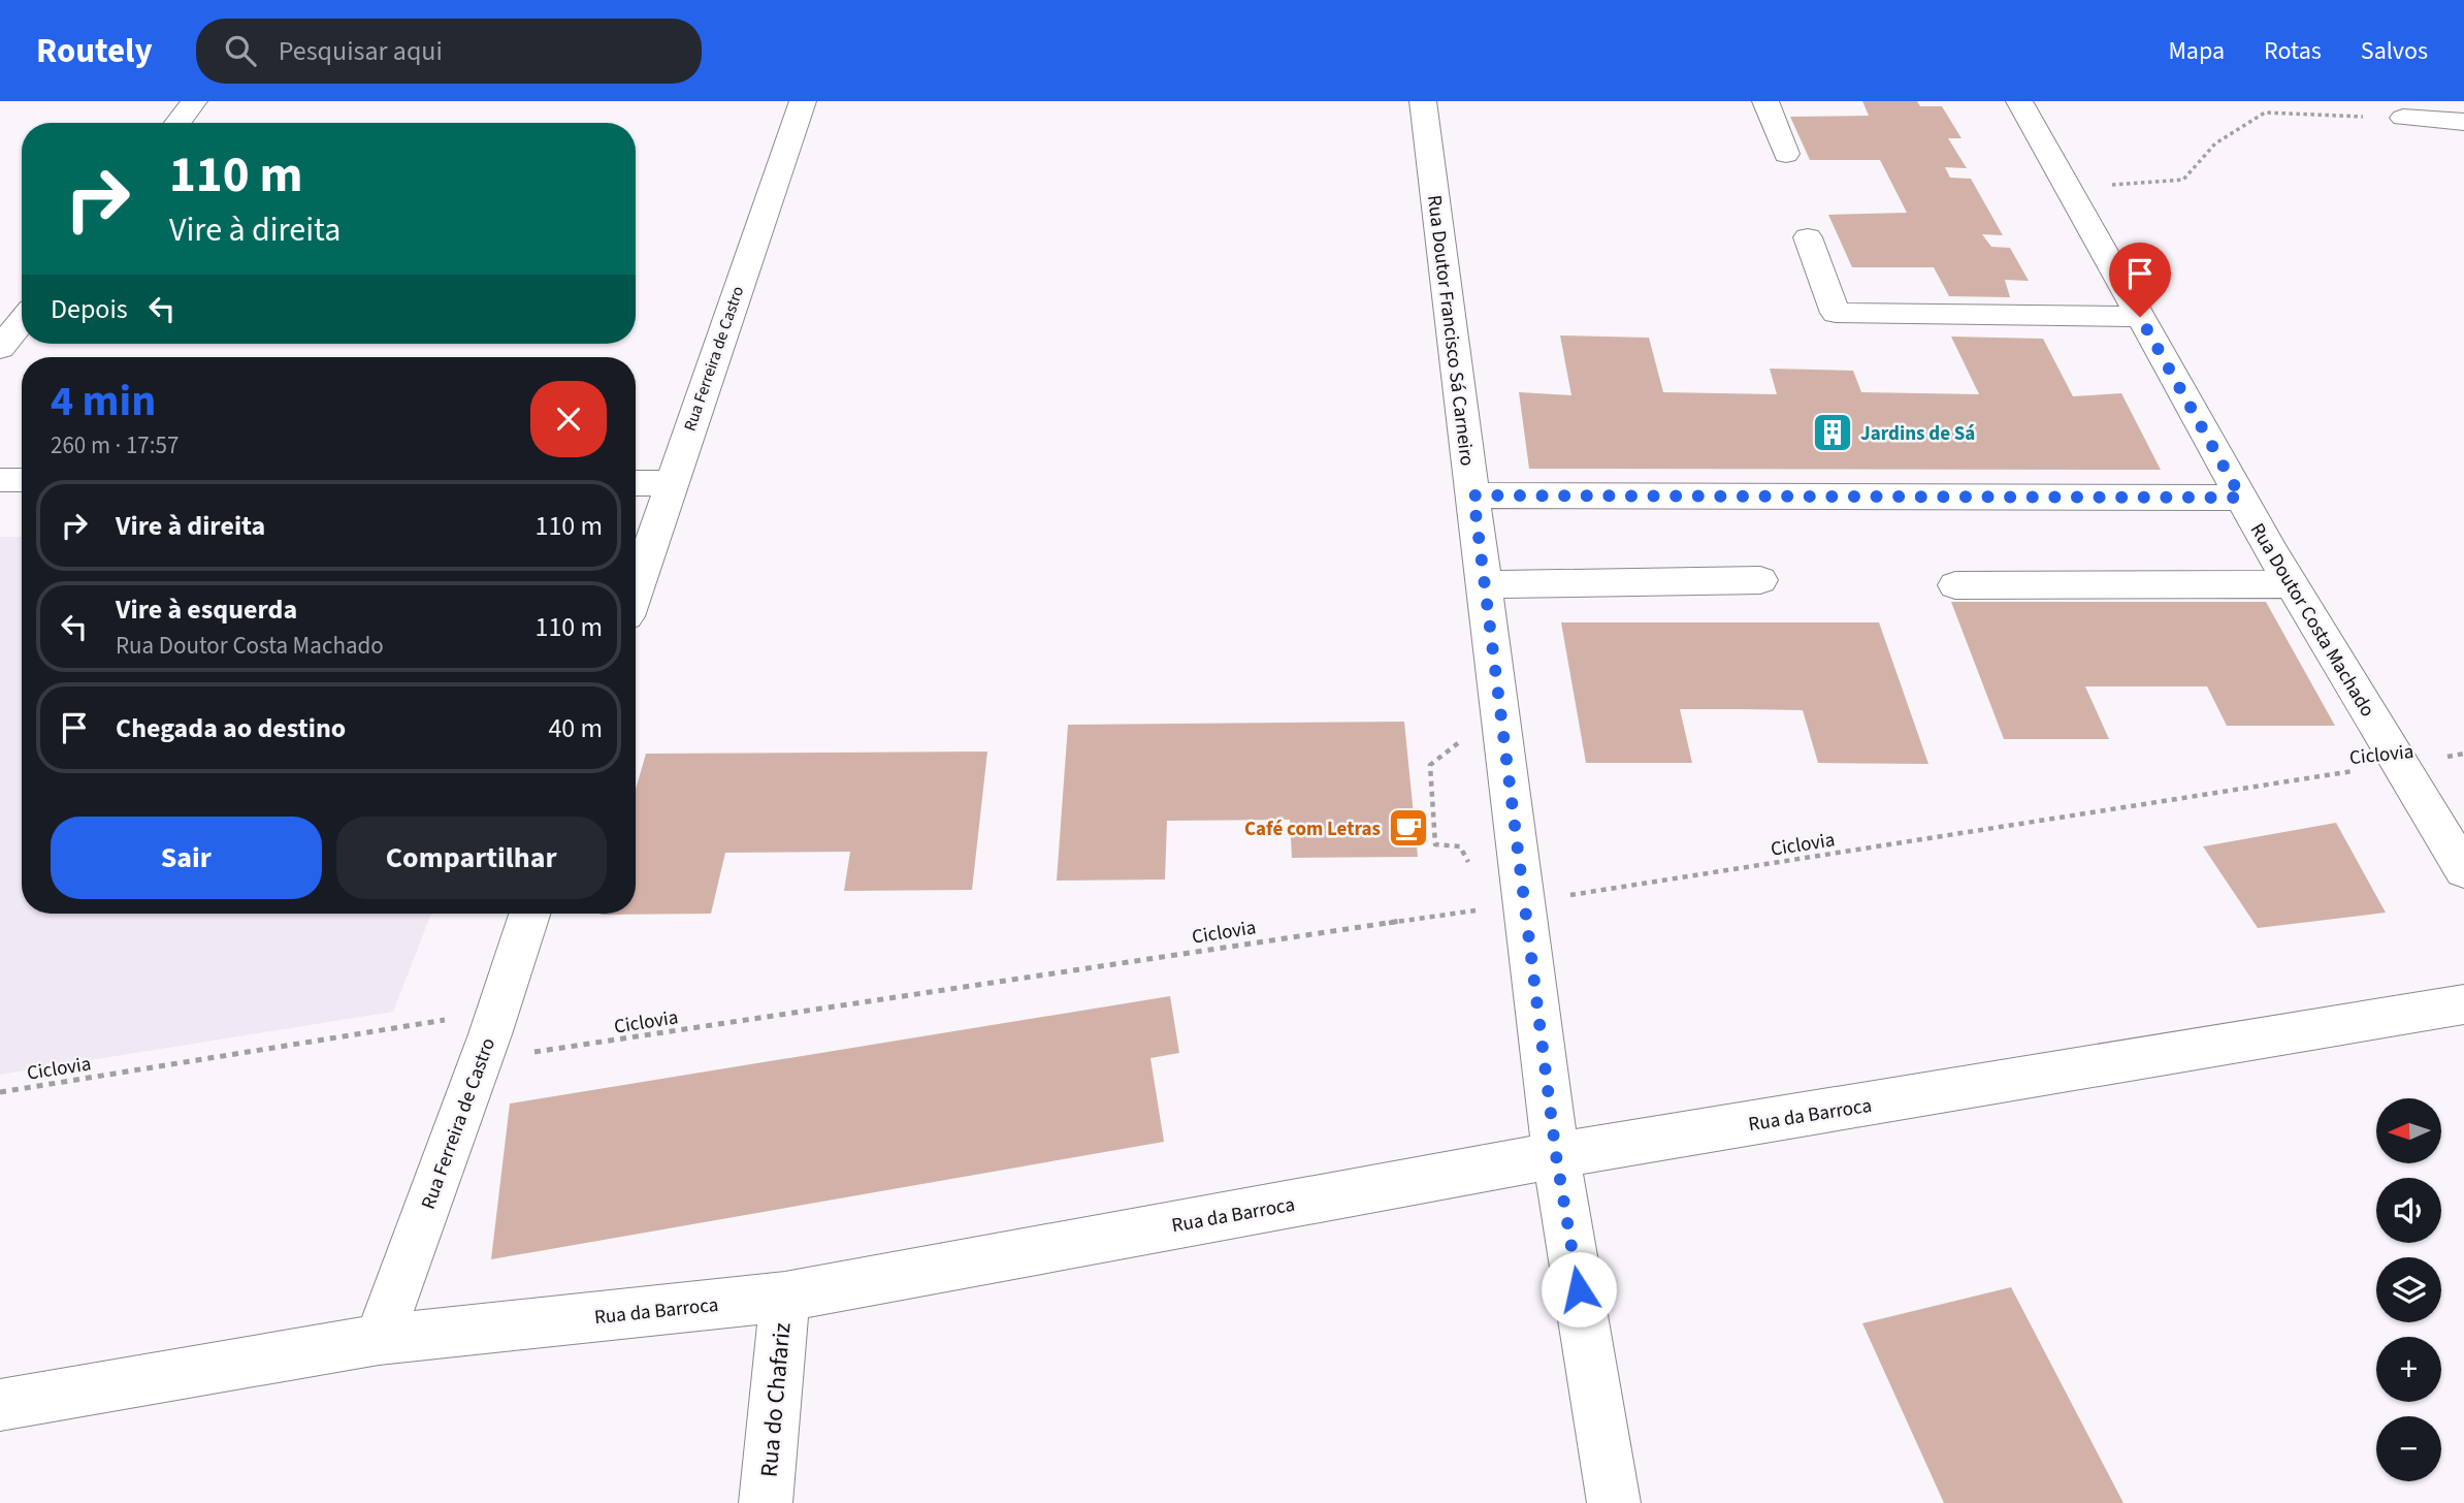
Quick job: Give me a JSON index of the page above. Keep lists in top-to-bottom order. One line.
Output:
{"streets":{"street":["Rua Doutor Francisco Sá Carneiro","Rua Ferreira de Castro","Rua Doutor Costa Machado","Rua da Barroca","Rua do Chafariz"],"path":["Ciclovia"]},"crossings":[["Rua Doutor Francisco Sá Carneiro","Ciclovia"],["Rua Doutor Francisco Sá Carneiro","Rua da Barroca"],["Rua Ferreira de Castro","Ciclovia"],["Rua Ferreira de Castro","Rua da Barroca"],["Rua Doutor Costa Machado","Ciclovia"],["Rua da Barroca","Rua do Chafariz"]],"places":{"building":["Jardins de Sá"],"cafe":["Café com Letras"]},"north":"left","page":{"header":"Routely","search":"Pesquisar aqui","nav":["Mapa","Rotas","Salvos"],"turn":["110 m","Vire à direita"],"then":"Depois","heading":["4 min","260 m · 17:57"],"list":[{"name":"Vire à direita","value":"110 m"},{"name":"Vire à esquerda","note":"Rua Doutor Costa Machado","value":"110 m"},{"name":"Chegada ao destino","value":"40 m"}],"buttons":["Sair","Compartilhar"],"map_buttons":["+","−"]}}
